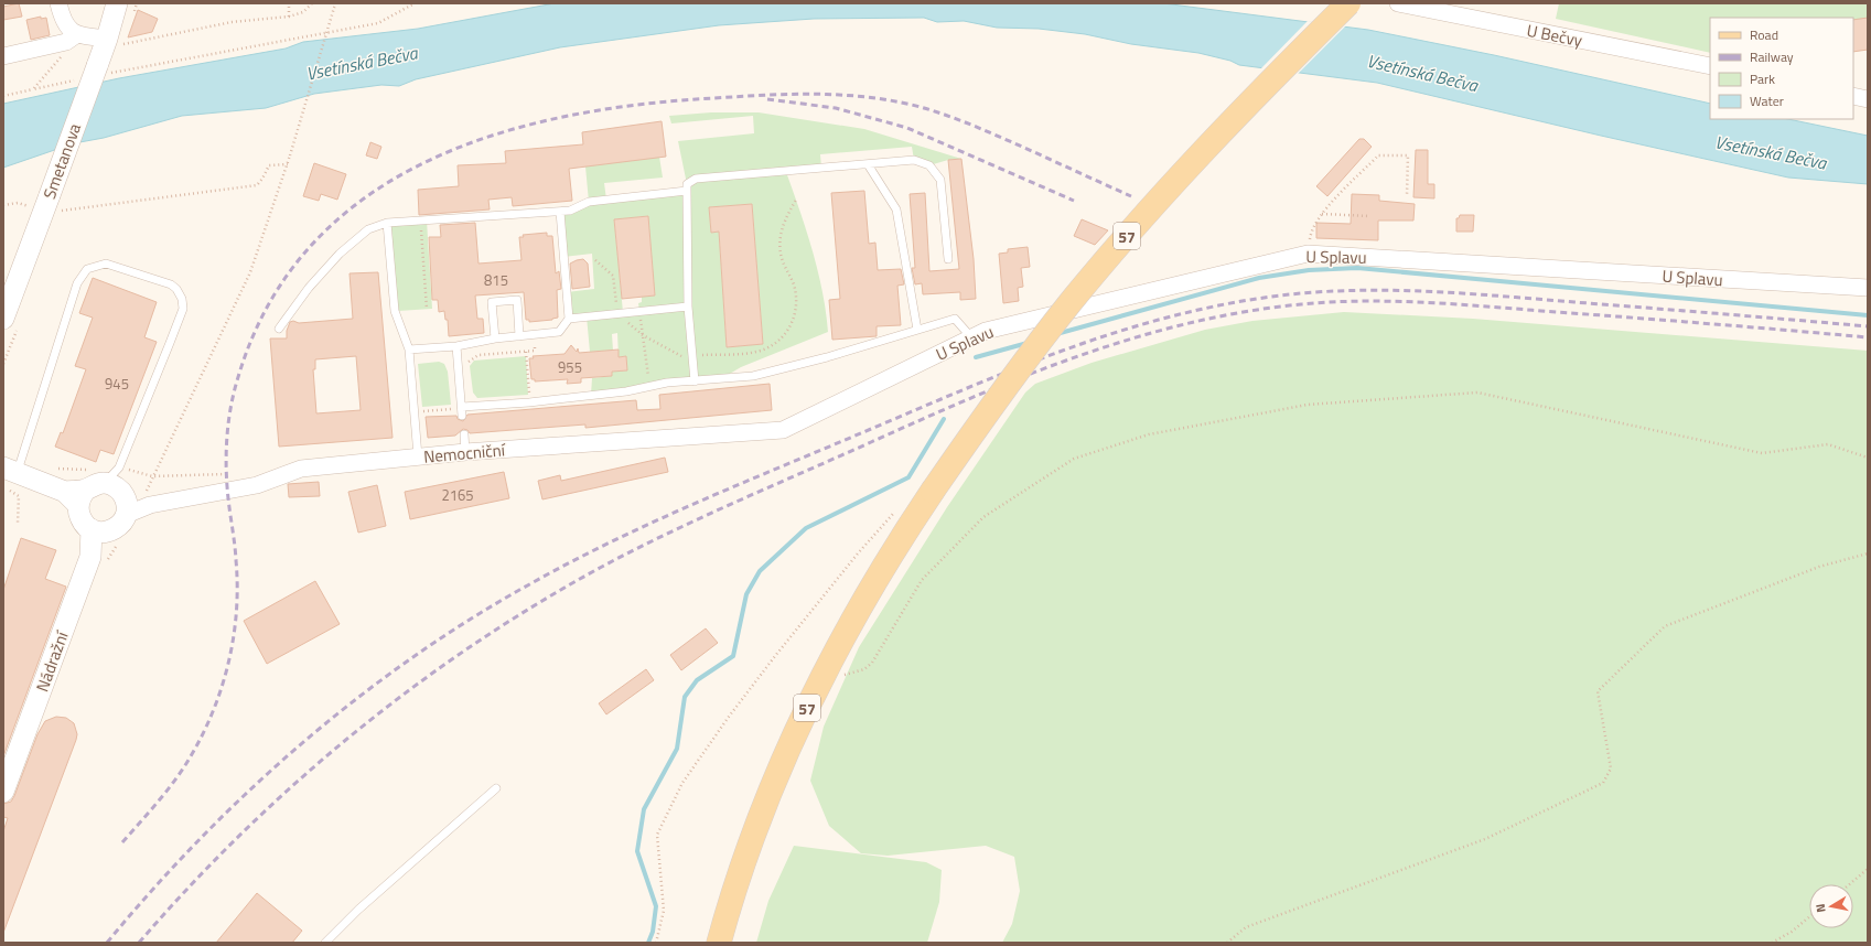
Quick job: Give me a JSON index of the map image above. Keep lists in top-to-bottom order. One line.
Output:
{"streets":{"main road":["57"],"street":["U Bečvy","Smetanova","U Splavu","Nemocniční","Nádražní"]},"crossings":[["U Splavu","Nemocniční"],["Nemocniční","Nádražní"]],"water":["Vsetínská Bečva"],"house_numbers":["815","955","945","2165"],"legend":["Road","Railway","Park","Water"],"north":"left"}
